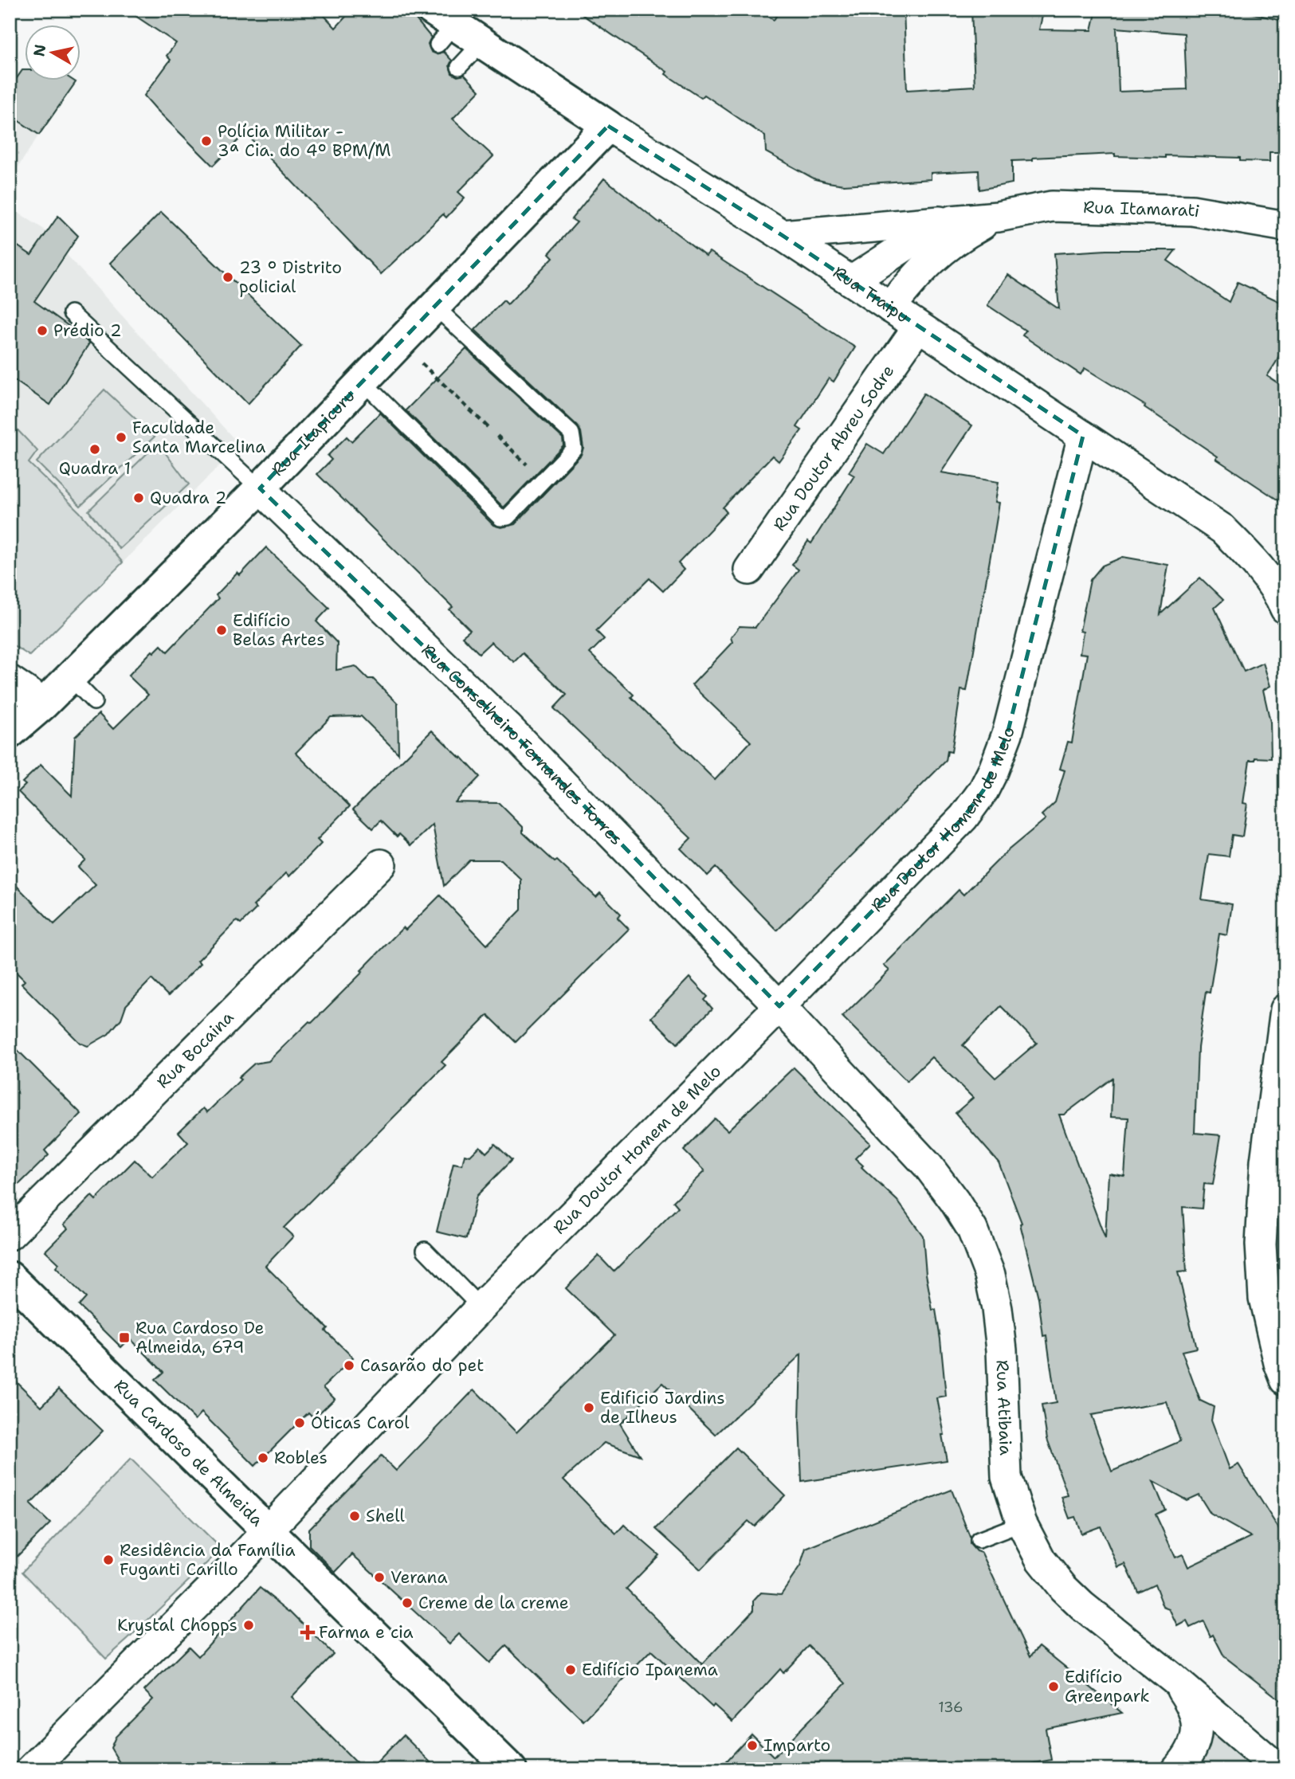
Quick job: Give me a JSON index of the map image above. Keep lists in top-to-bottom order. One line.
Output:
{"streets":{"street":["Rua Itamarati","Rua Traipu","Rua Itapicuru","Rua Doutor Abreu Sodre","Rua Conselheiro Fernandes Torres","Rua Doutor Homem de Melo","Rua Bocaina","Rua Atibaia","Rua Cardoso de Almeida"]},"crossings":[["Rua Itamarati","Rua Traipu"],["Rua Traipu","Rua Itapicuru"],["Rua Traipu","Rua Doutor Abreu Sodre"],["Rua Traipu","Rua Doutor Homem de Melo"],["Rua Itapicuru","Rua Conselheiro Fernandes Torres"],["Rua Conselheiro Fernandes Torres","Rua Doutor Homem de Melo"],["Rua Conselheiro Fernandes Torres","Rua Atibaia"],["Rua Doutor Homem de Melo","Rua Atibaia"],["Rua Doutor Homem de Melo","Rua Cardoso de Almeida"]],"places":{"other":["Polícia Militar - 3ª Cia. do 4º BPM/M","23 ° Distrito policial","Prédio 2","Faculdade Santa Marcelina","Quadra 1","Quadra 2","Edifício Belas Artes","Casarão do pet","Edificio Jardins de Ilheus","Óticas Carol","Robles","Shell","Residência da Família Fuganti Carillo","Verana","Creme de la creme","Krystal Chopps","Edifício Ipanema","Edifício Greenpark","Imparto"],"transit":["Rua Cardoso De Almeida, 679"],"health":["Farma e cia"]},"house_numbers":["136"],"north":"left"}
